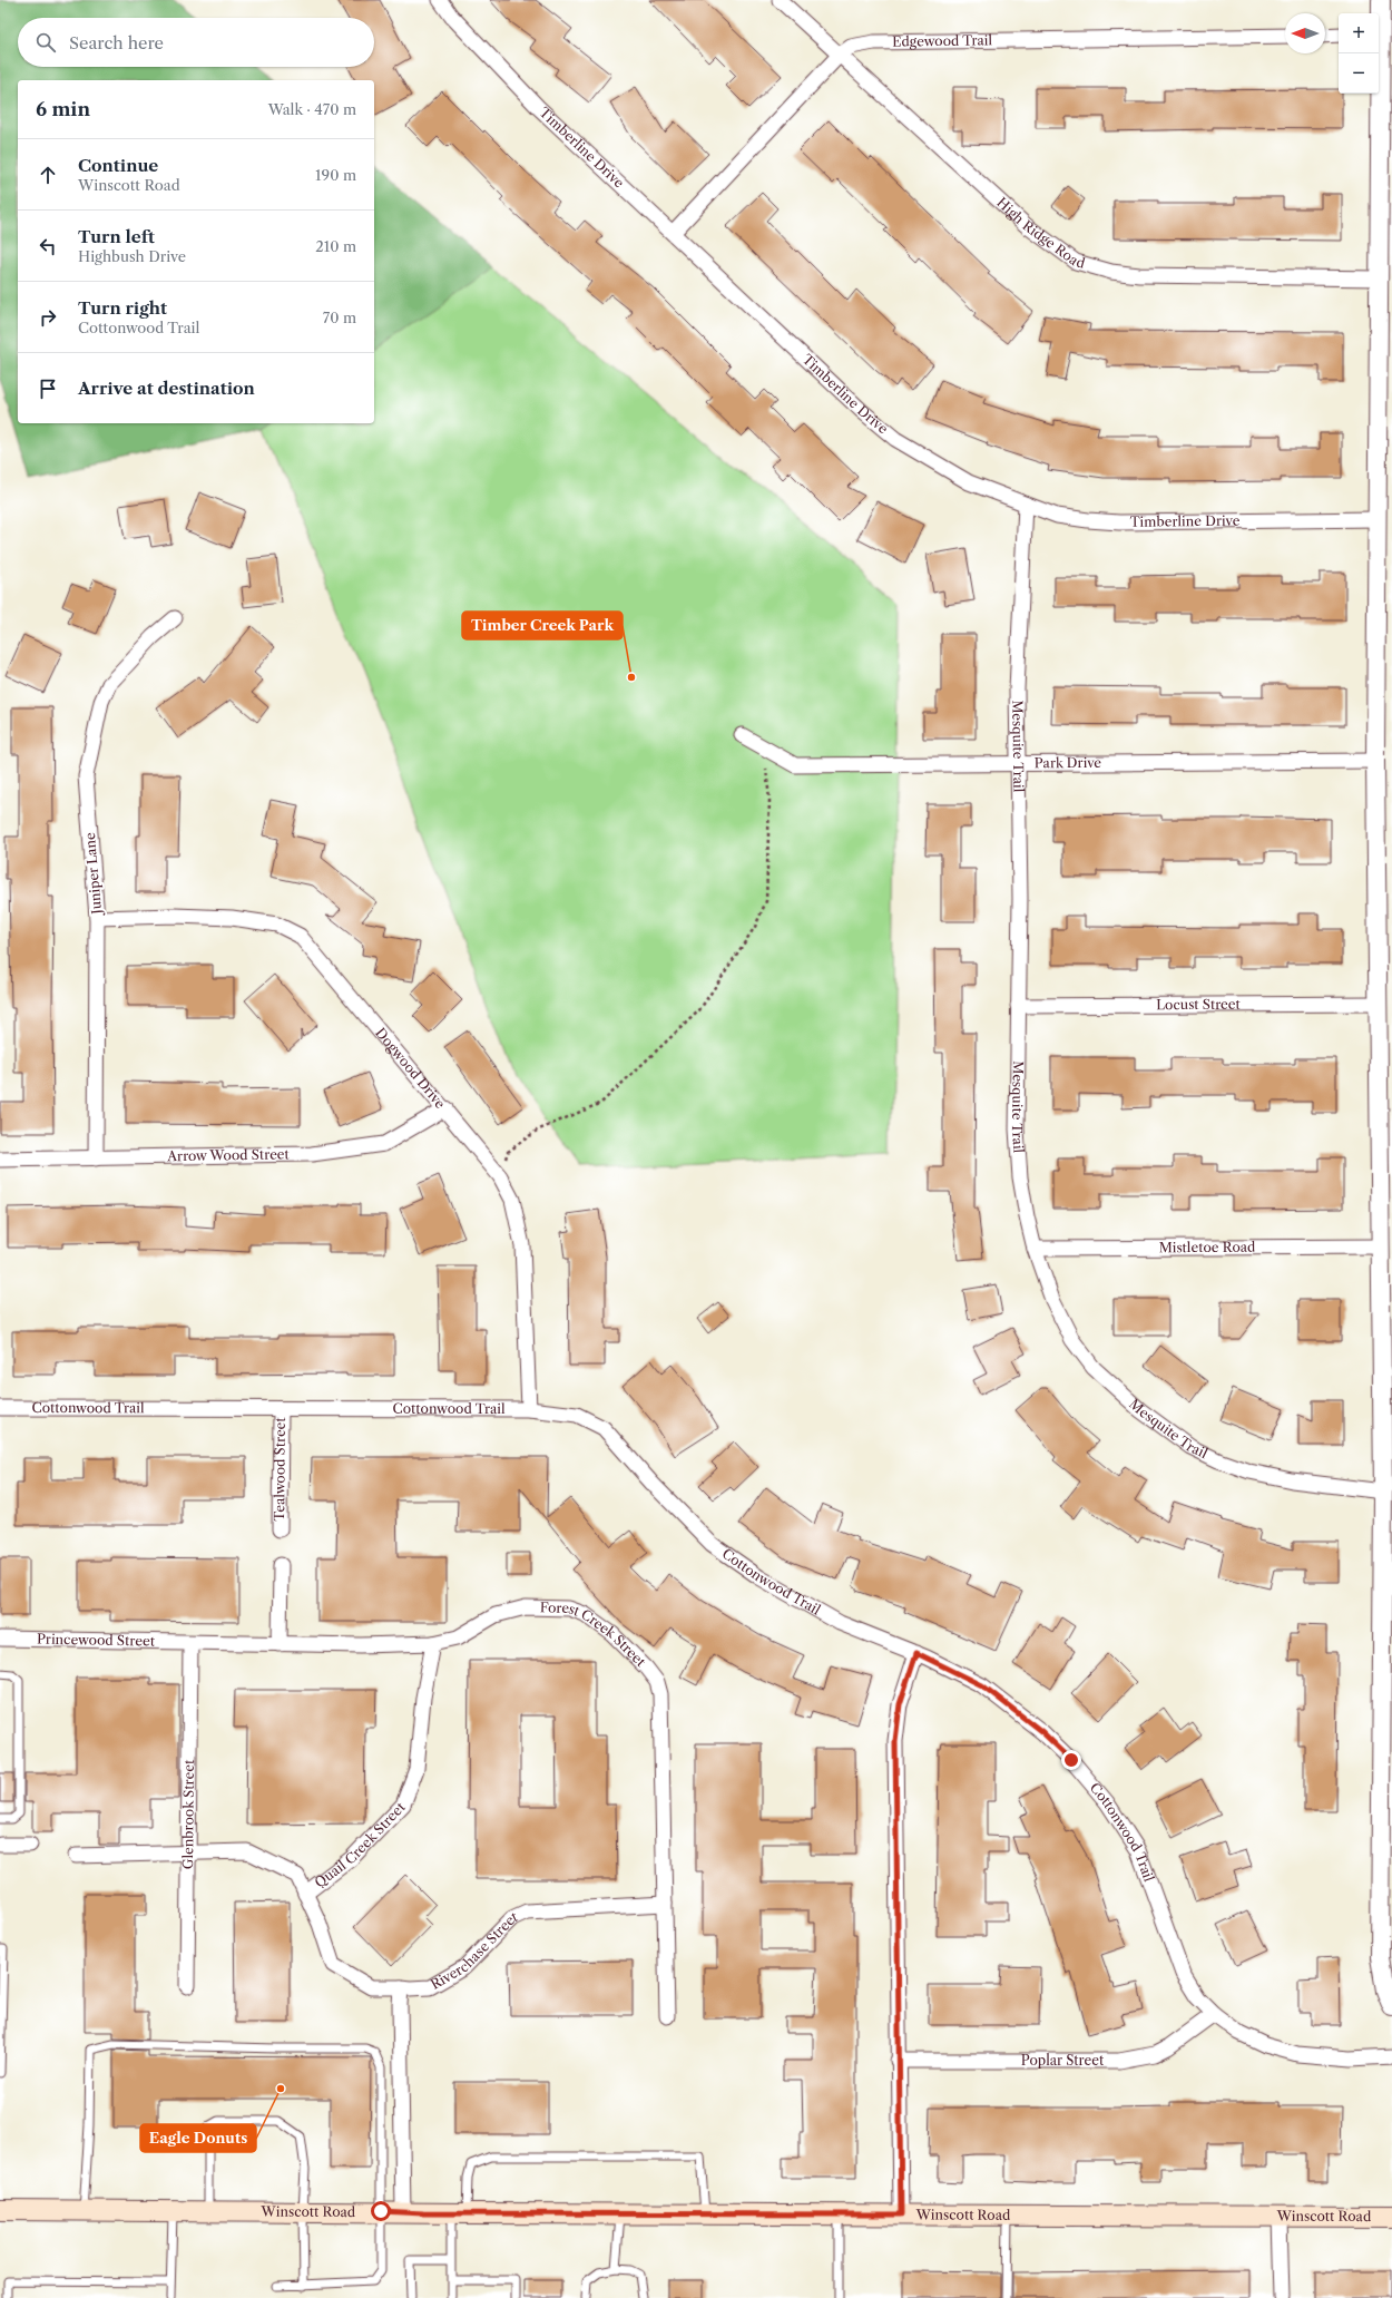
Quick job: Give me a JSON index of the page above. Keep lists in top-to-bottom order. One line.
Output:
{"streets":{"main road":["Winscott Road"],"street":["Edgewood Trail","Timberline Drive","High Ridge Road","Mesquite Trail","Park Drive","Juniper Lane","Locust Street","Dogwood Drive","Arrow Wood Street","Mistletoe Road","Cottonwood Trail","Tealwood Street","Forest Creek Street","Princewood Street","Glenbrook Street","Quail Creek Street","Riverchase Street","Poplar Street"]},"crossings":[["Edgewood Trail","Timberline Drive"],["Edgewood Trail","High Ridge Road"],["Timberline Drive","Mesquite Trail"],["Mesquite Trail","Park Drive"],["Mesquite Trail","Locust Street"],["Mesquite Trail","Mistletoe Road"],["Juniper Lane","Dogwood Drive"],["Juniper Lane","Arrow Wood Street"],["Dogwood Drive","Arrow Wood Street"],["Dogwood Drive","Cottonwood Trail"],["Cottonwood Trail","Tealwood Street"],["Cottonwood Trail","Poplar Street"],["Forest Creek Street","Princewood Street"],["Forest Creek Street","Glenbrook Street"],["Forest Creek Street","Quail Creek Street"],["Forest Creek Street","Riverchase Street"],["Princewood Street","Glenbrook Street"],["Quail Creek Street","Riverchase Street"]],"places":["Timber Creek Park","Eagle Donuts"],"north":"left","page":{"map_buttons":["+","−"],"search":"Search here","heading":["6 min","Walk · 470 m"],"list":[["Continue","Winscott Road","190 m"],["Turn left","Highbush Drive","210 m"],["Turn right","Cottonwood Trail","70 m"],"Arrive at destination"]}}
